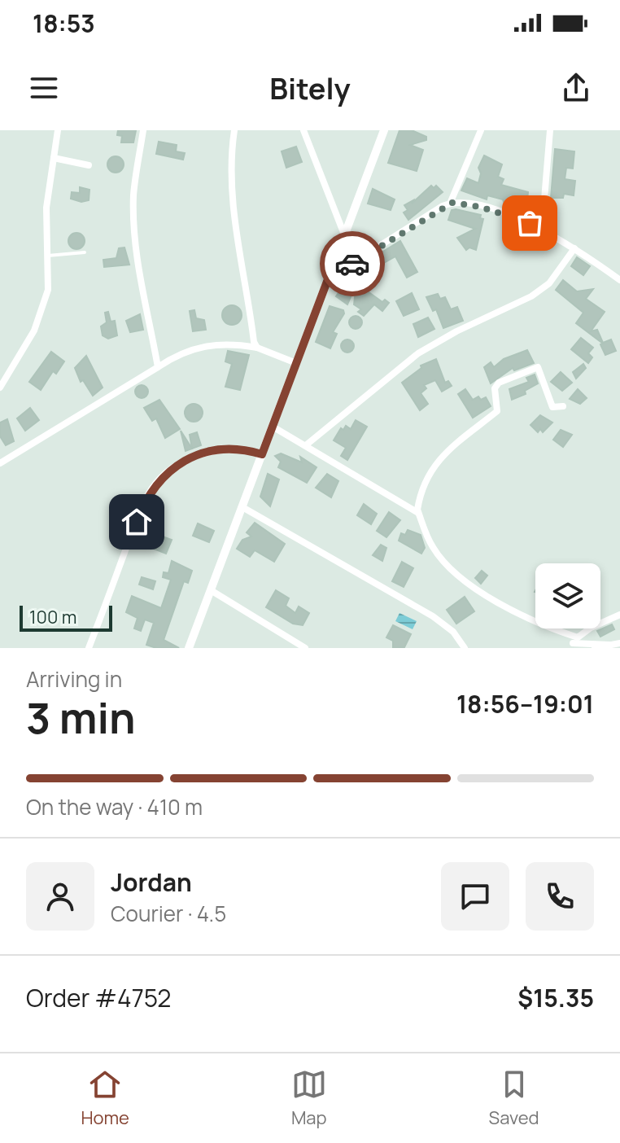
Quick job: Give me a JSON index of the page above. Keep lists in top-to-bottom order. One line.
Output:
{"scale_bar":"100 m","page":{"status":"18:53","header":"Bitely","scale":"100 m","heading":["3 min","Arriving in","18:56–19:01"],"panel":["Jordan","Courier · 4.5","Order #4752","$15.35"],"bar":"On the way · 410 m","tabs":["Home","Map","Saved"]}}
